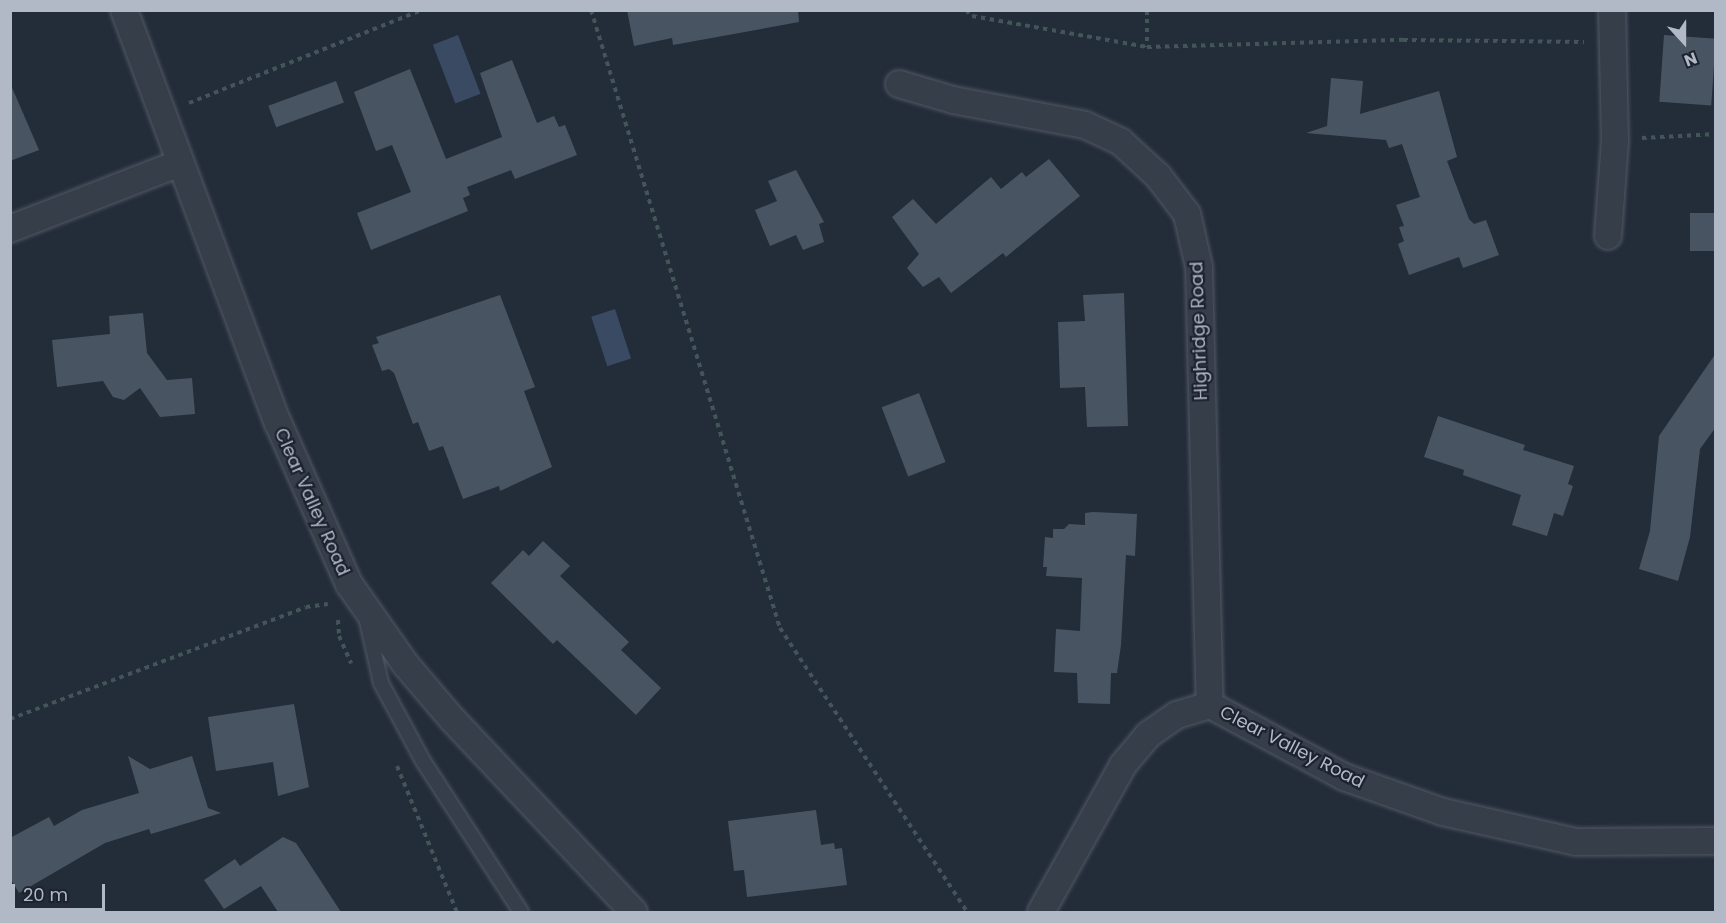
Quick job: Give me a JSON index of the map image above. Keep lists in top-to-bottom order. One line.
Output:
{"streets":{"street":["Highridge Road","Clear Valley Road"]},"crossings":[["Highridge Road","Clear Valley Road"]],"scale_bar":"20 m","north":"bottom"}
